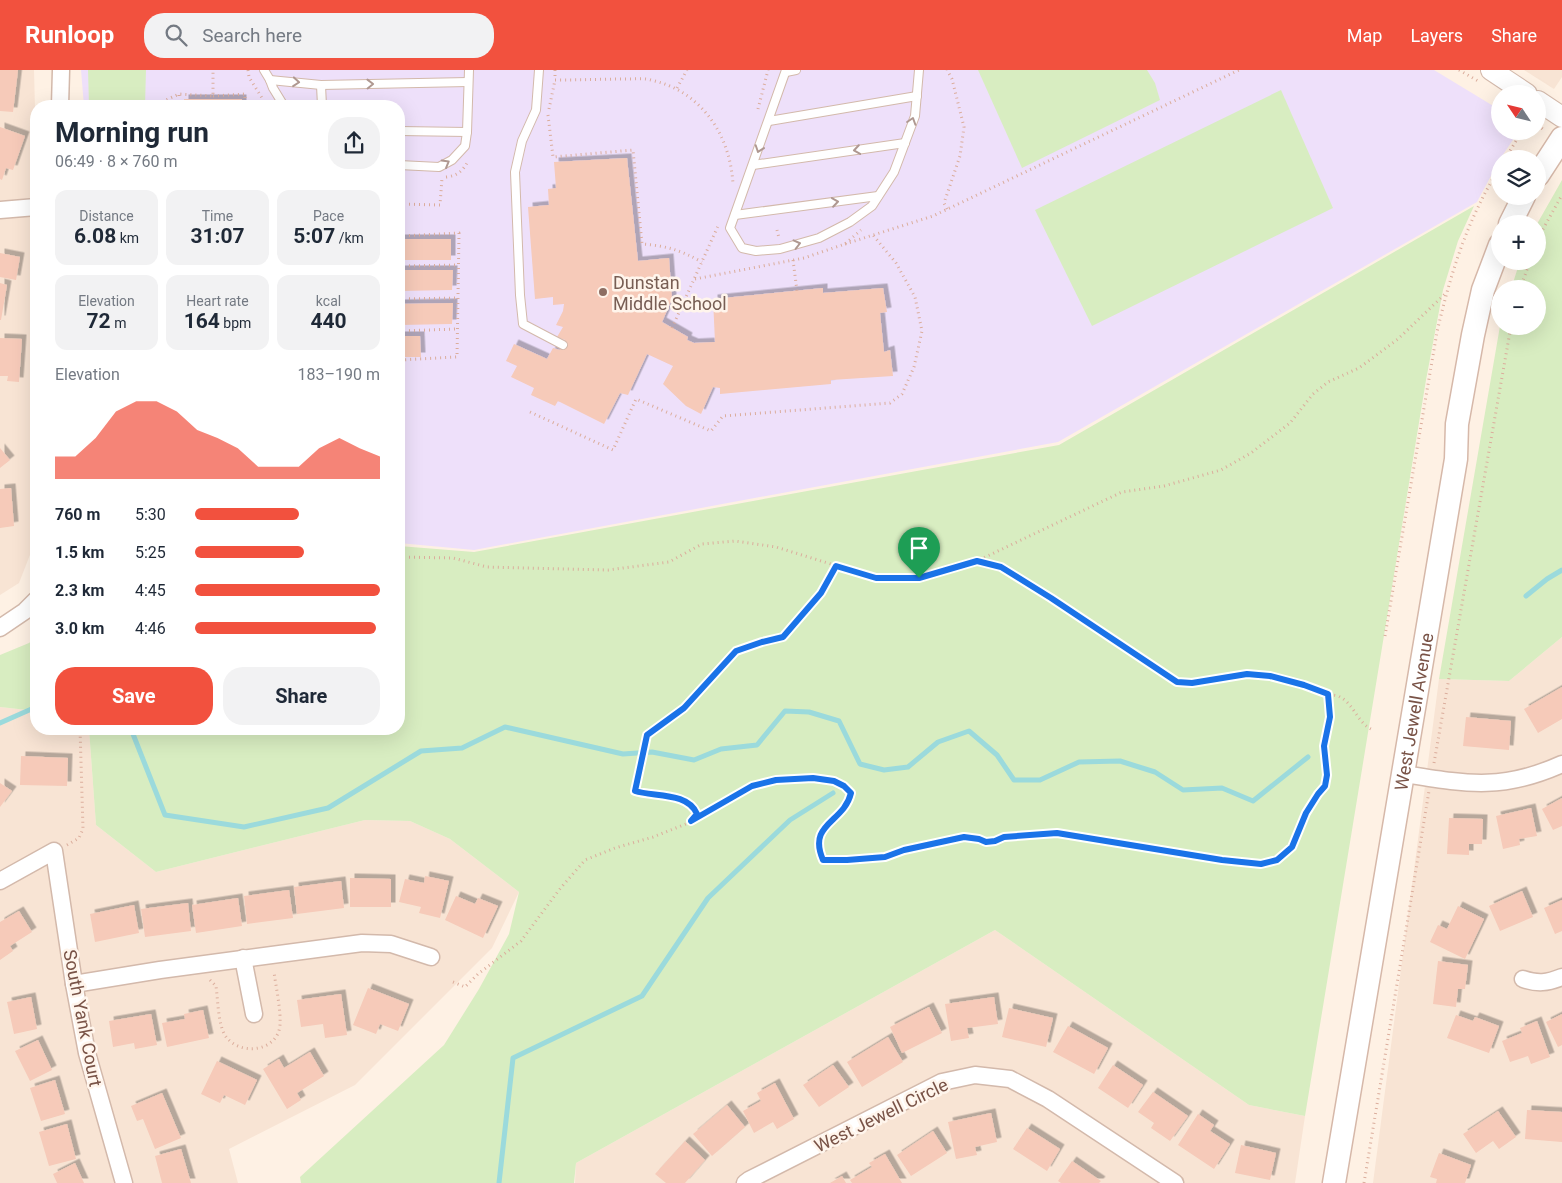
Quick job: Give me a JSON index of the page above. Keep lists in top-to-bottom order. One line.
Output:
{"streets":{"main road":["West Jewell Avenue"],"street":["South Yank Court","West Jewell Circle"]},"places":["Dunstan Middle School"],"north":"top left","page":{"header":"Runloop","search":"Search here","nav":["Map","Layers","Share"],"map_buttons":["+","−"],"heading":["Morning run","06:49 · 8 × 760 m"],"stats":[["Distance","6.08 km"],["Time","31:07"],["Pace","5:07 /km"],["Elevation","72 m"],["Heart rate","164 bpm"],["kcal","440"]],"chart":["Elevation","183–190 m"],"list":[{"name":"760 m","note":"5:30"},{"name":"1.5 km","note":"5:25"},{"name":"2.3 km","note":"4:45"},{"name":"3.0 km","note":"4:46"}],"buttons":["Save","Share"]}}
